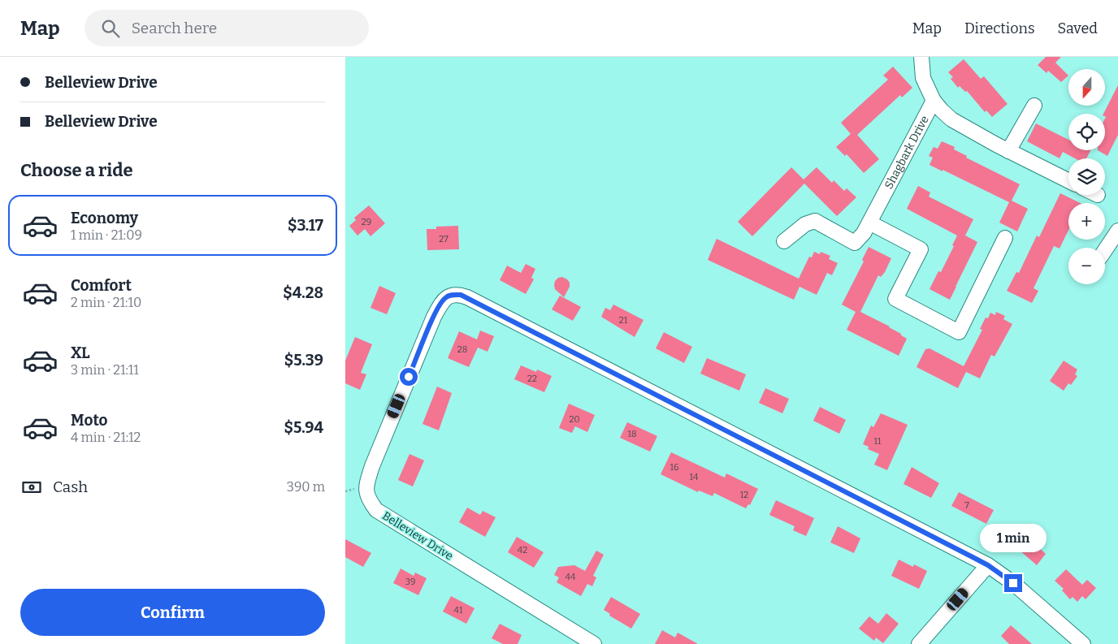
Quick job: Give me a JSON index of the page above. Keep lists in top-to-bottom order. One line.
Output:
{"streets":{"street":["Shagbark Drive","Belleview Drive"]},"house_numbers":["29","27","21","28","22","20","18","11","16","14","12","7","42","44","39","41"],"north":"bottom","page":{"header":"Map","search":"Search here","nav":["Map","Directions","Saved"],"banner":["Belleview Drive","Belleview Drive"],"map_buttons":["+","−"],"heading":"Choose a ride","list":[{"name":"Economy","note":"1 min · 21:09","value":"$3.17"},{"name":"Comfort","note":"2 min · 21:10","value":"$4.28"},{"name":"XL","note":"3 min · 21:11","value":"$5.39"},{"name":"Moto","note":"4 min · 21:12","value":"$5.94"}],"pay":["Cash","390 m"],"bubble":"1 min","buttons":"Confirm"}}
